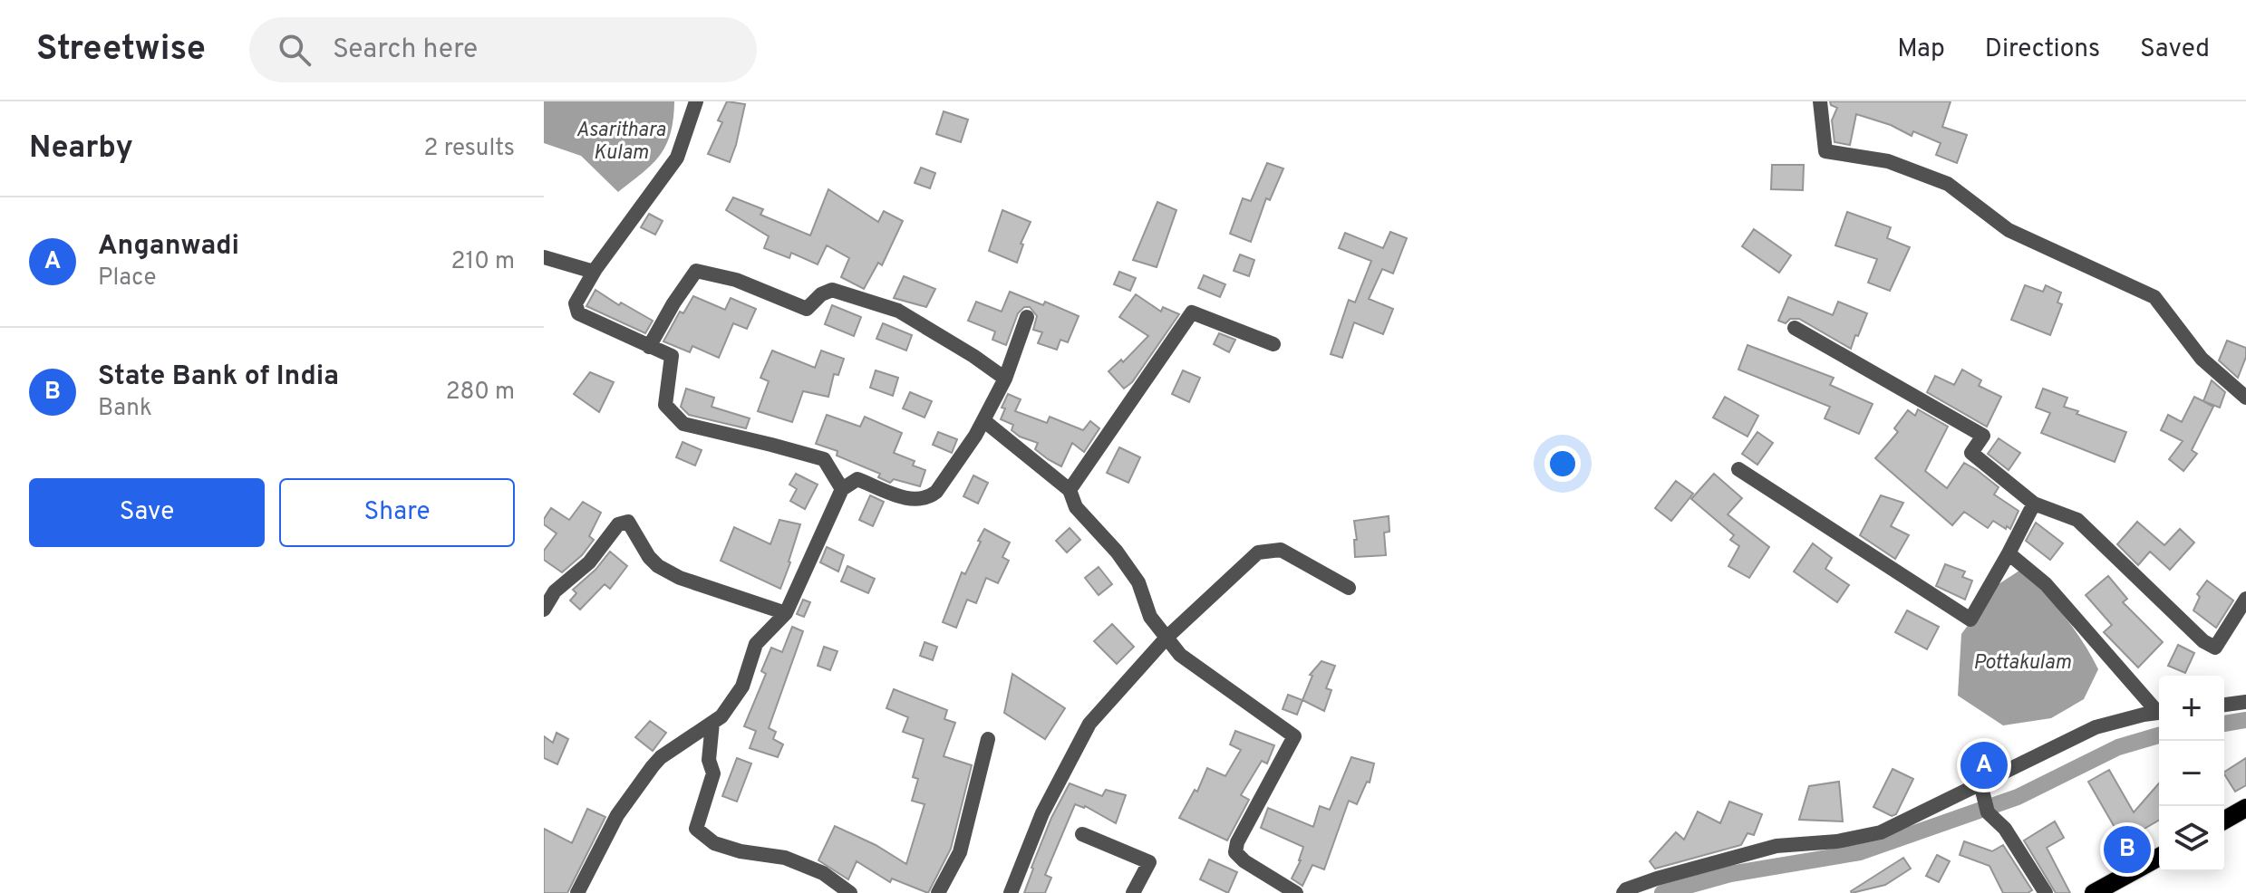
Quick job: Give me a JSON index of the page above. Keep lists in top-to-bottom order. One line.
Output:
{"water":["Asarithara Kulam","Pottakulam"],"page":{"header":"Streetwise","search":"Search here","nav":["Map","Directions","Saved"],"heading":["Nearby","2 results"],"list":[{"mark":"A","name":"Anganwadi","note":"Place","value":"210 m"},{"mark":"B","name":"State Bank of India","note":"Bank","value":"280 m"}],"buttons":["Save","Share"],"map_buttons":["+","−"],"pins":["A","B"]}}
